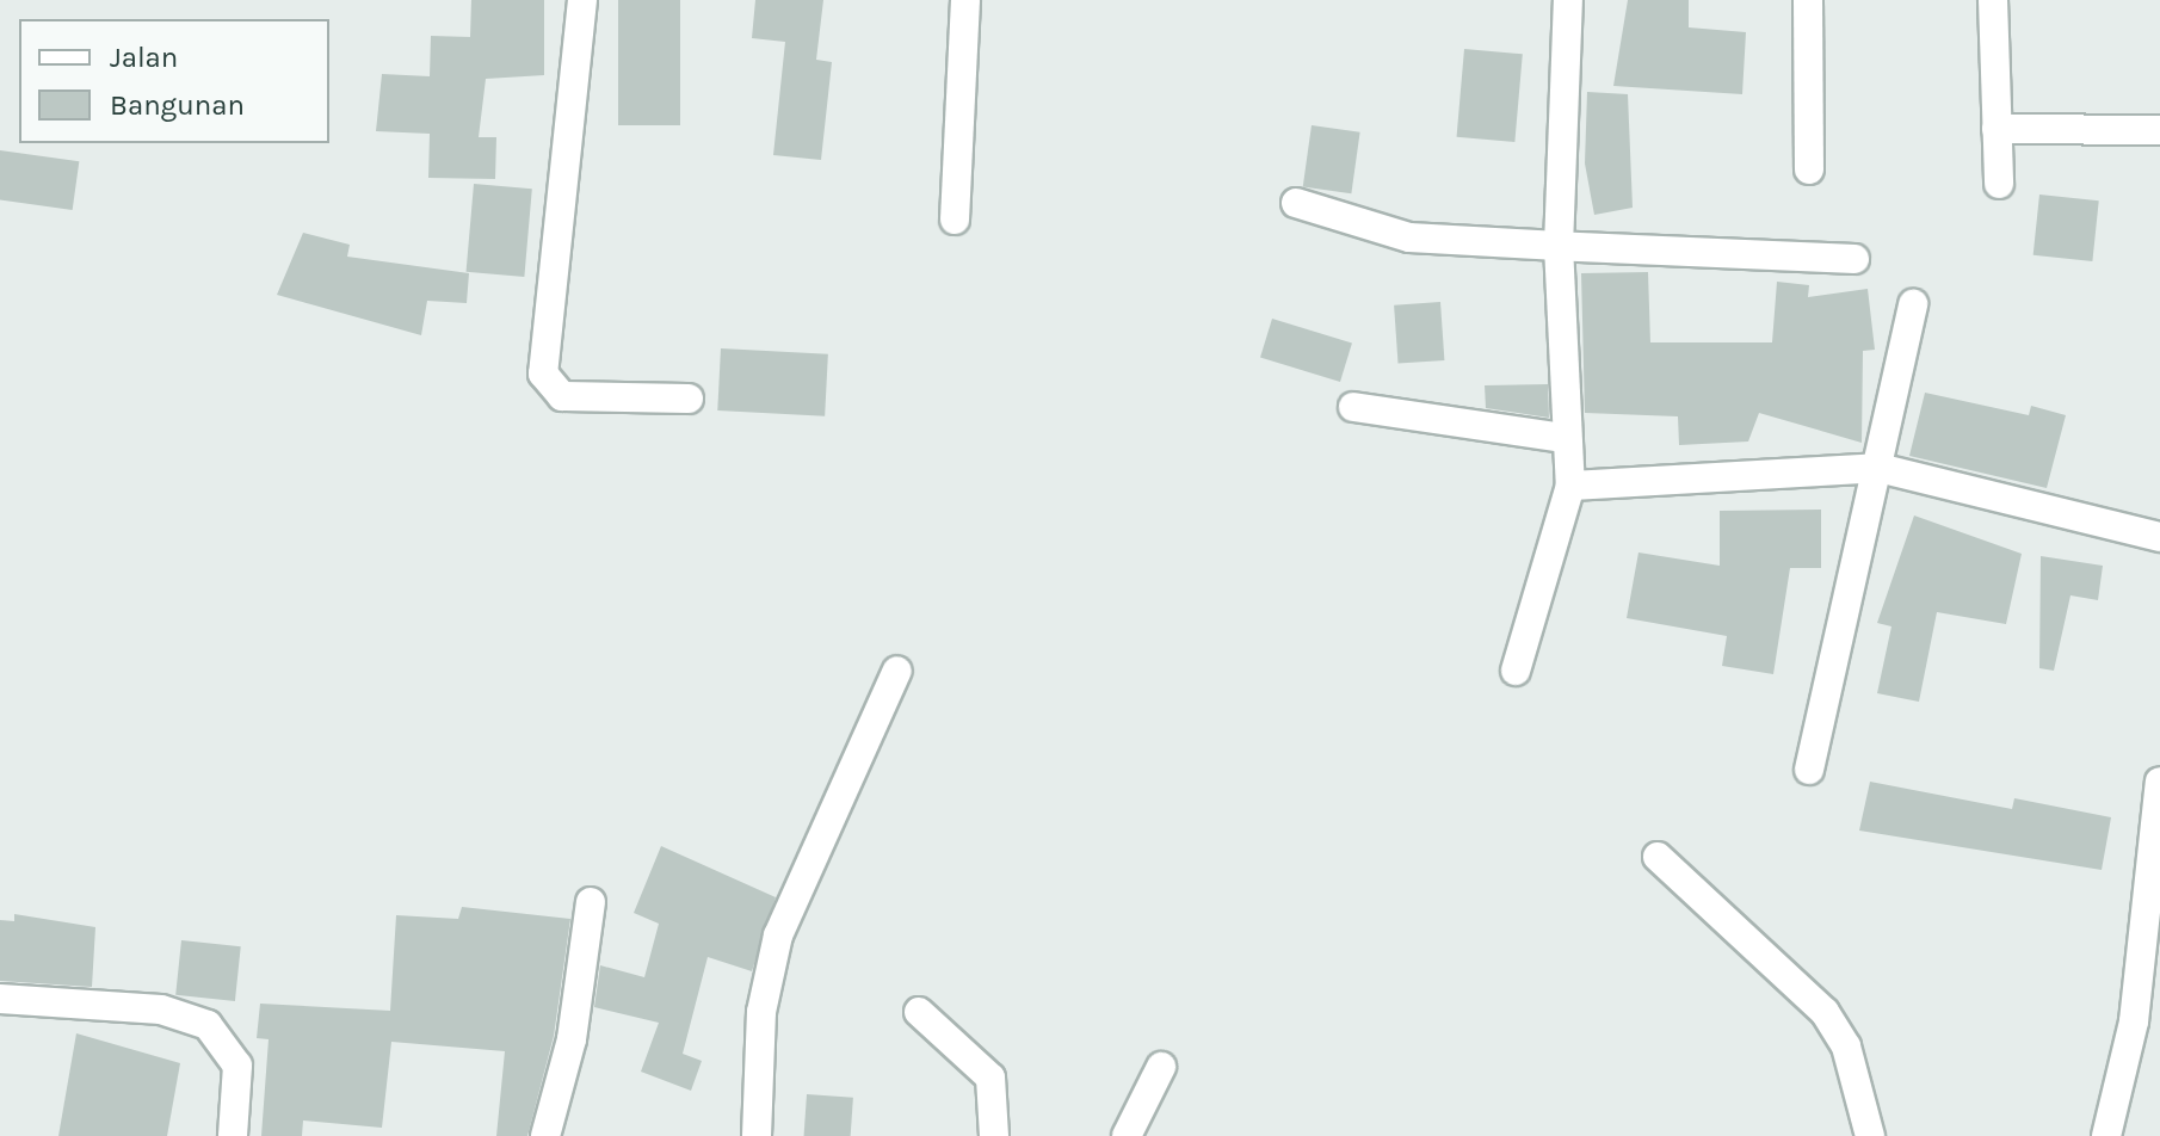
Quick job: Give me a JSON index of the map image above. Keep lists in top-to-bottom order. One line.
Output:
{"legend":["Jalan","Bangunan"]}
